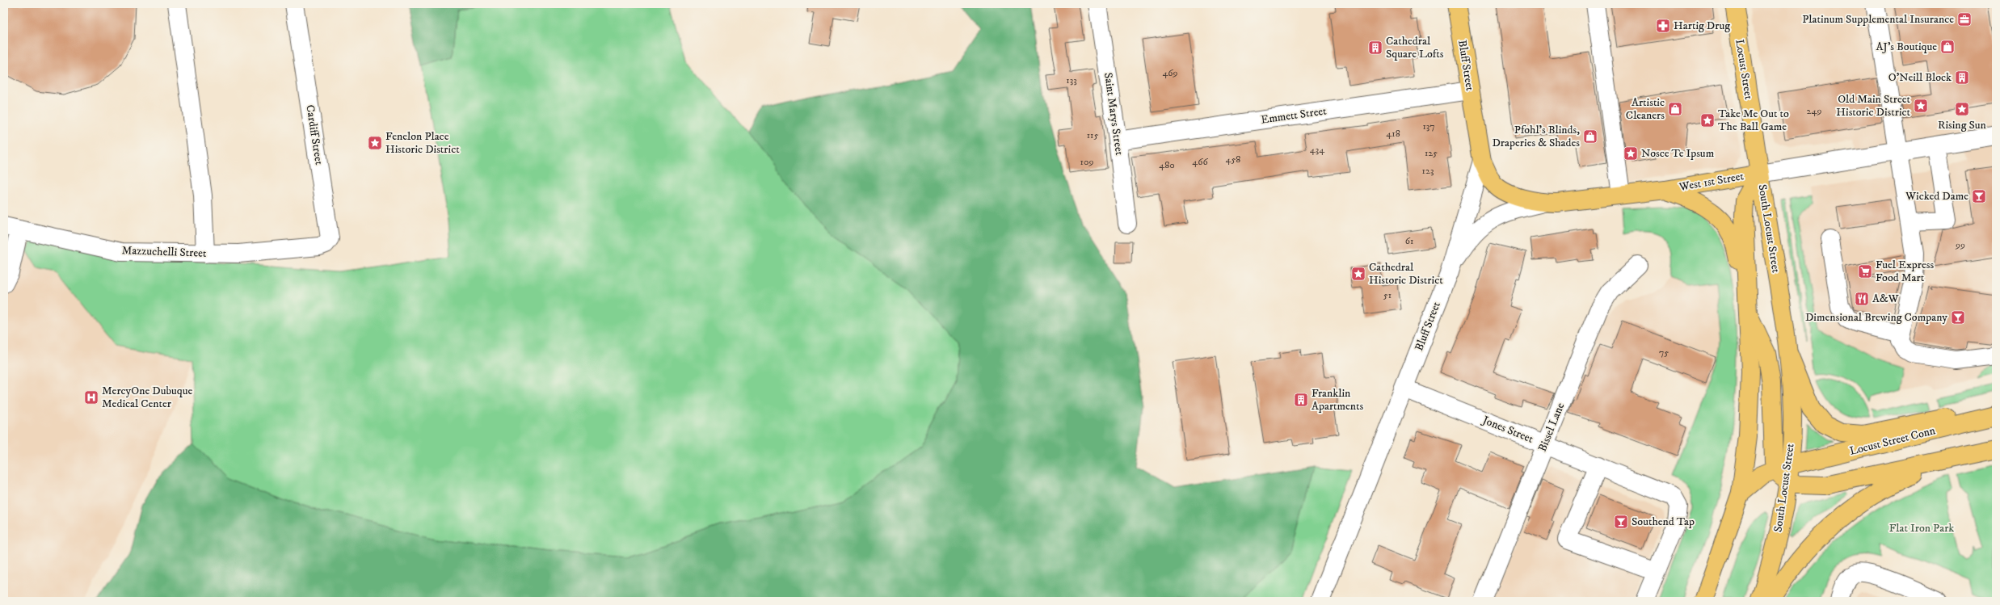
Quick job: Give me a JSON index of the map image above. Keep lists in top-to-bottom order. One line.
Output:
{"streets":{"main road":["Bluff Street","Locust Street","West 1st Street","South Locust Street","Locust Street Conn"],"street":["Saint Marys Street","Emmett Street","Cardiff Street","Mazzuchelli Street","Bissel Lane","Jones Street"]},"crossings":[["Bluff Street","Emmett Street"],["Bluff Street","West 1st Street"],["Bluff Street","Jones Street"],["Locust Street","West 1st Street"],["Locust Street","South Locust Street"],["Saint Marys Street","Emmett Street"],["Cardiff Street","Mazzuchelli Street"],["West 1st Street","South Locust Street"],["South Locust Street","Locust Street Conn"],["Bissel Lane","Jones Street"]],"parks":["Flat Iron Park"],"places":{"office":["Platinum Supplemental Insurance"],"pharmacy":["Hartig Drug"],"shop":["AJ's Boutique","Artistic Cleaners","Pfohl's Blinds, Draperies & Shades"],"building":["Cathedral Square Lofts","O'Neill Block","Franklin Apartments"],"place":["Old Main Street Historic District","Rising Sun","Take Me Out to The Ball Game","Fenelon Place Historic District","Nosce Te Ipsum","Cathedral Historic District"],"bar":["Wicked Dame","Dimensional Brewing Company","Southend Tap"],"supermarket":["Fuel Express Food Mart"],"restaurant":["A&W"],"hospital":["MercyOne Dubuque Medical Center"]},"house_numbers":["469","133","249","137","418","115","434","125","458","109","466","480","123","61","99","51","75"]}
